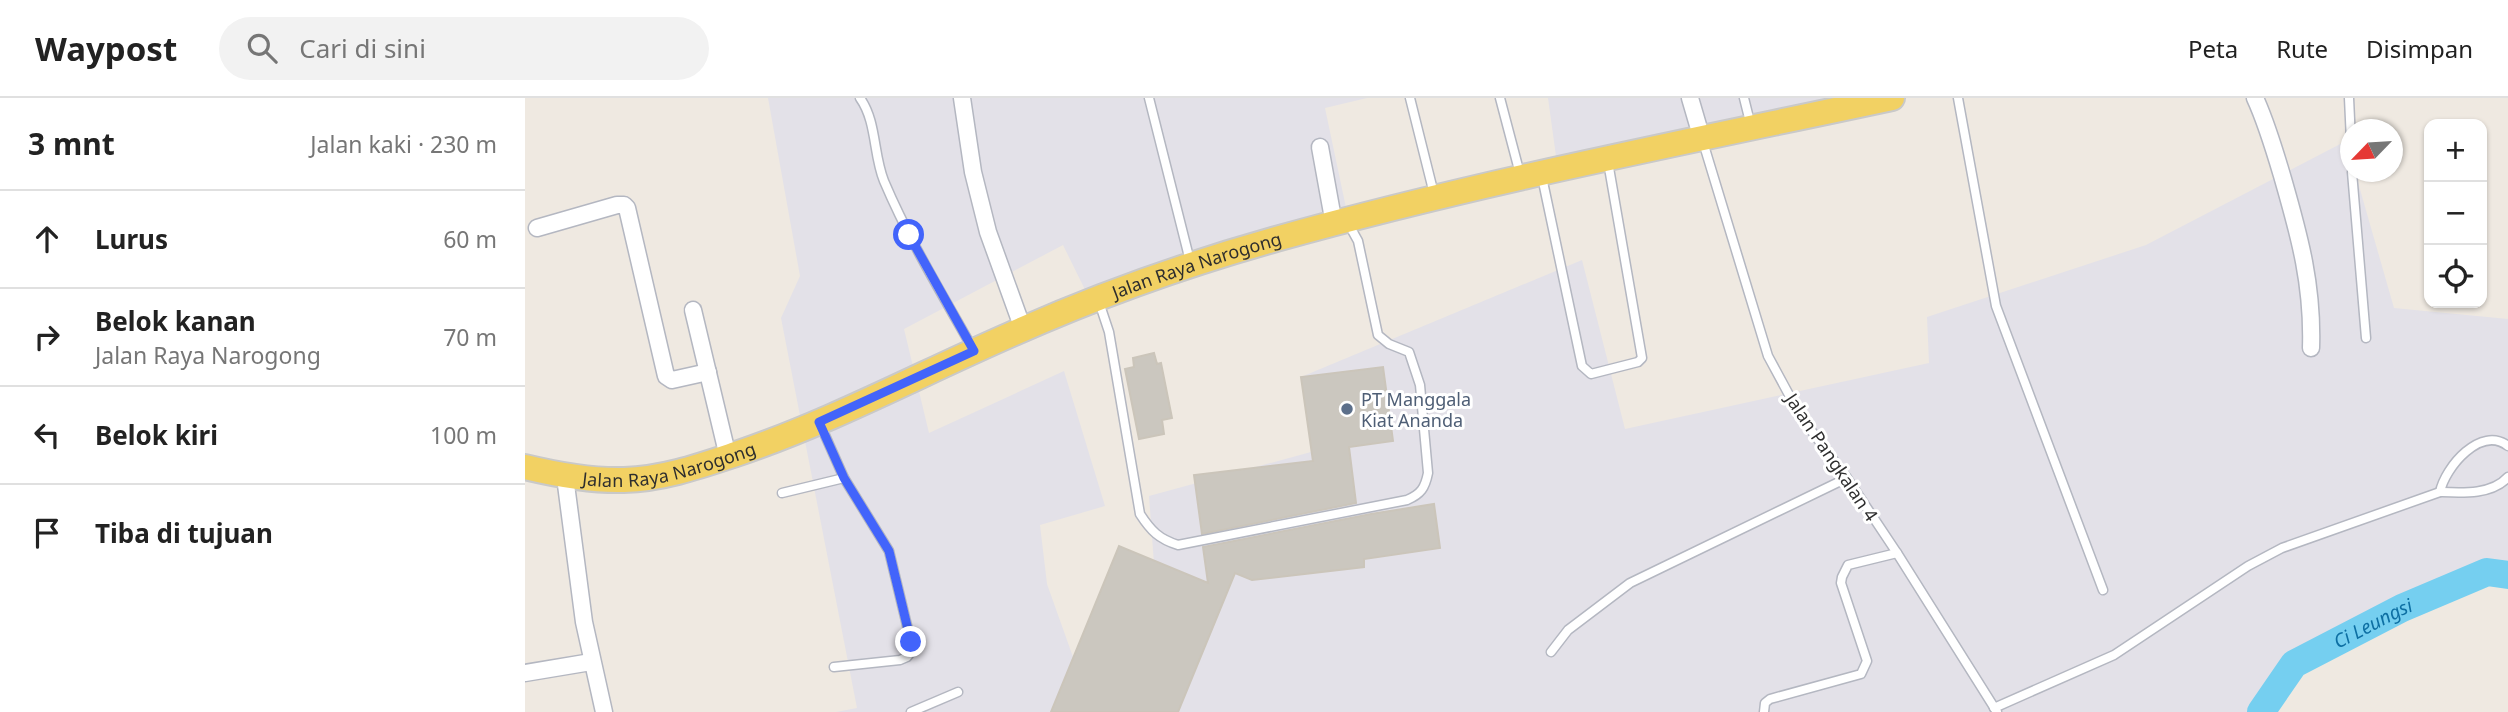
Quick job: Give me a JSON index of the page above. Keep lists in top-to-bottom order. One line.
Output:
{"streets":{"main road":["Jalan Raya Narogong"],"lane":["Jalan Pangkalan 4"]},"crossings":[["Jalan Raya Narogong","Jalan Pangkalan 4"]],"water":["Ci Leungsi"],"places":["PT Manggala Kiat Ananda"],"north":"bottom left","page":{"header":"Waypost","search":"Cari di sini","nav":["Peta","Rute","Disimpan"],"heading":["3 mnt","Jalan kaki · 230 m"],"map_buttons":["+","−"],"list":[["Lurus","60 m"],["Belok kanan","Jalan Raya Narogong","70 m"],["Belok kiri","100 m"],"Tiba di tujuan"]}}
